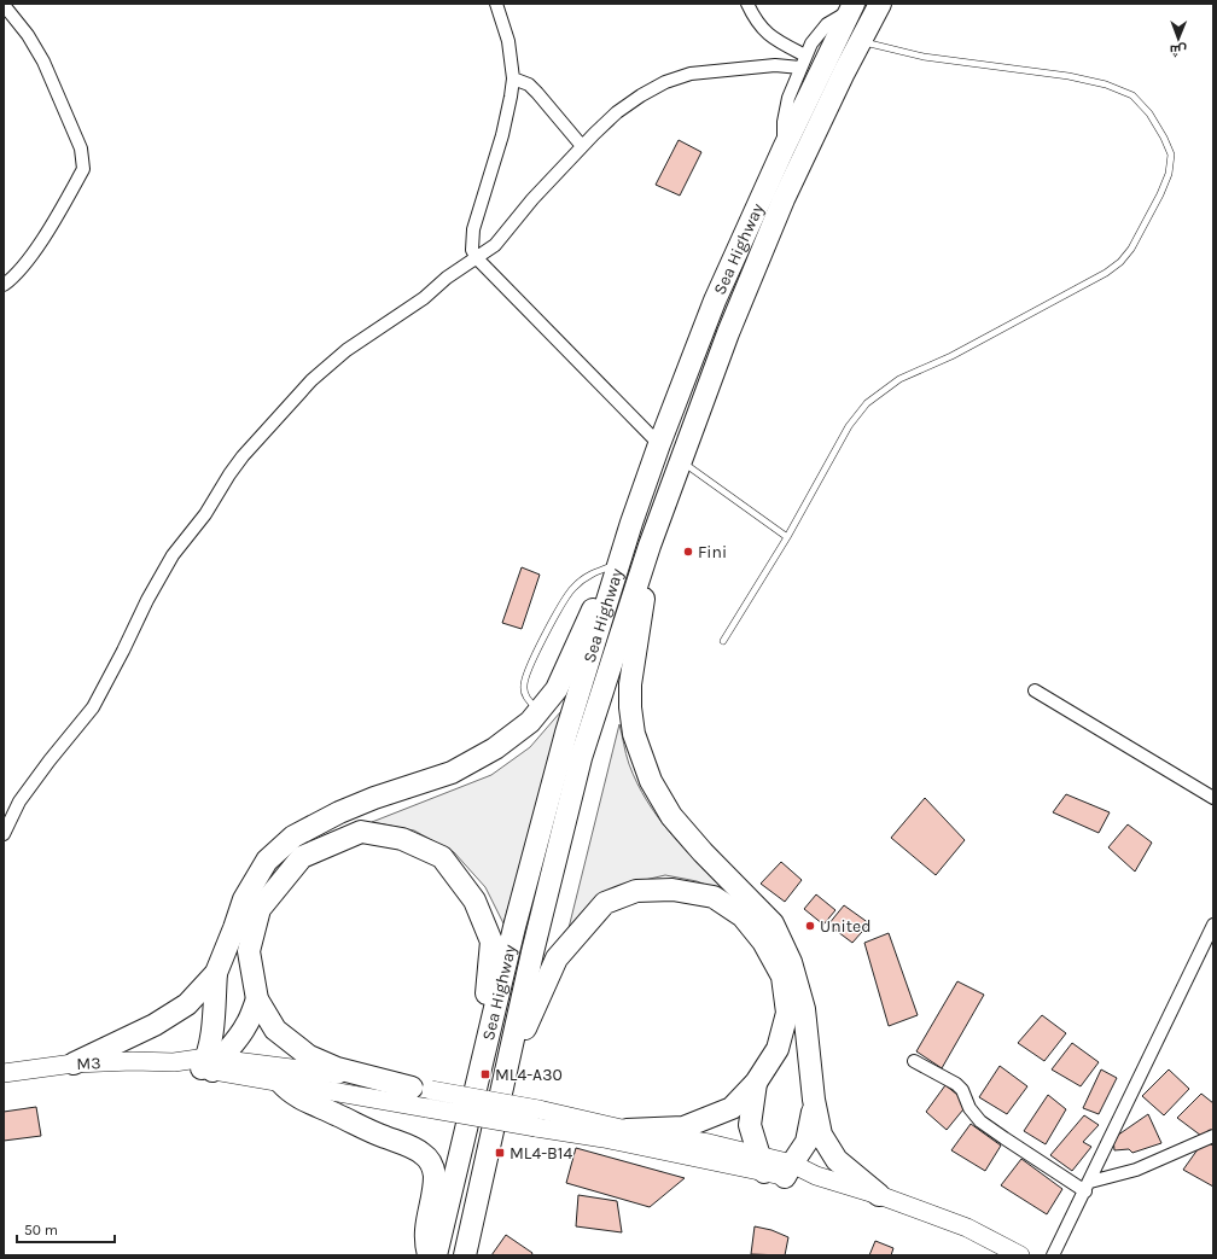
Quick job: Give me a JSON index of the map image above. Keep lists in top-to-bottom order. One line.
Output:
{"streets":{"highway":["Sea Highway"],"main road":["M3"]},"places":{"other":["Fini","United"],"transit":["ML4-A30","ML4-B14"]},"scale_bar":"50 m","north":"bottom"}
